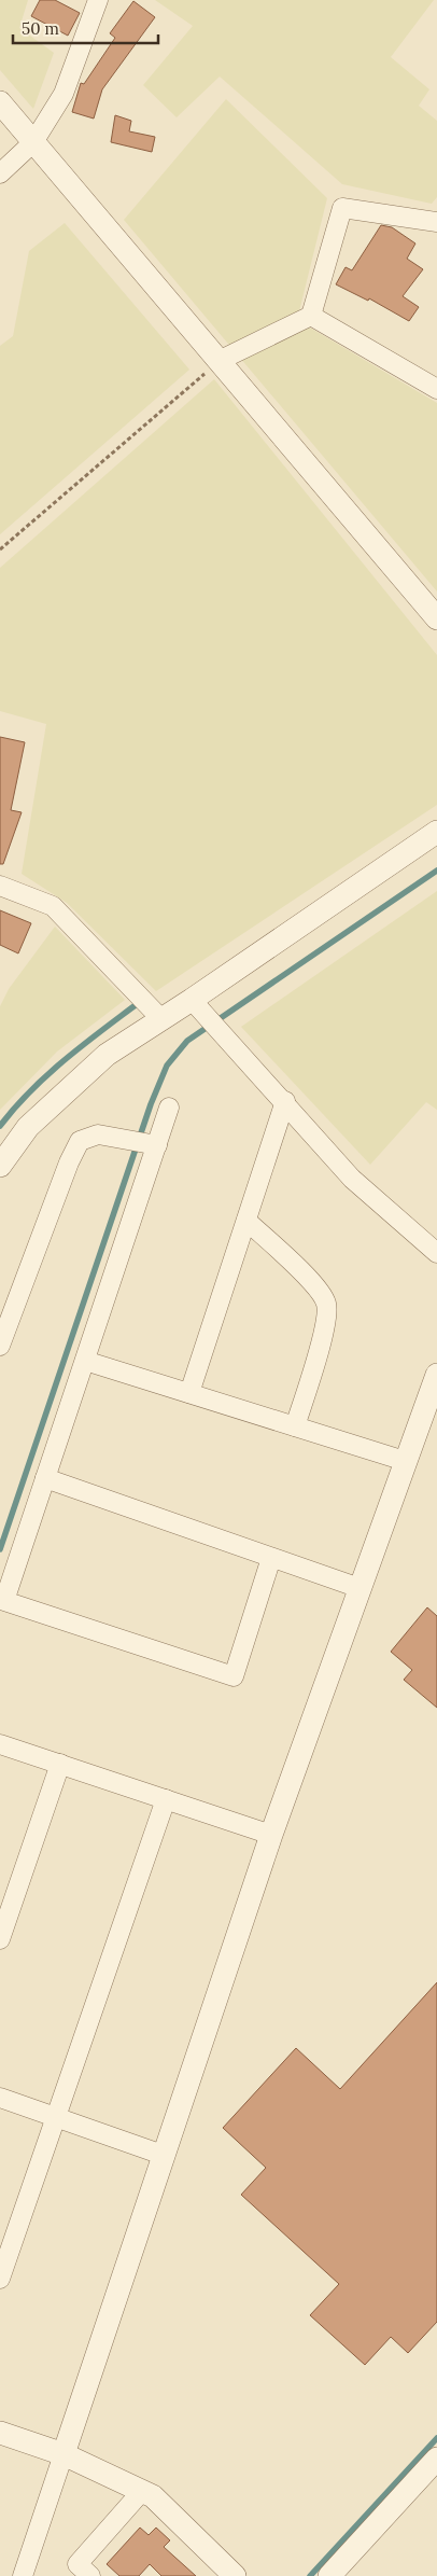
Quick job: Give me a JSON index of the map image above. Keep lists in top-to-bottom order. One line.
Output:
{"scale_bar":"50 m"}
